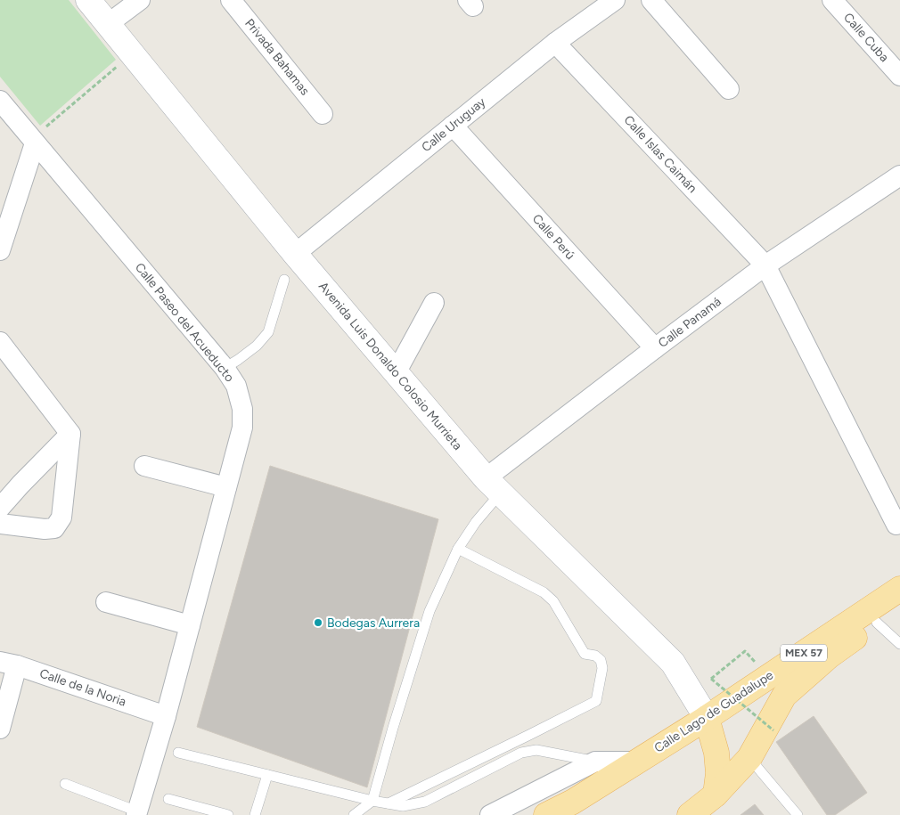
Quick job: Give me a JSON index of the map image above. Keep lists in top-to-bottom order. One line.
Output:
{"streets":{"main road":["MEX 57","Calle Lago de Guadalupe"],"street":["Calle Cuba","Privada Bahamas","Calle Uruguay","Calle Islas Caimán","Calle Perú","Calle Paseo del Acueducto","Calle Panamá","Avenida Luis Donaldo Colosio Murrieta","Calle de la Noria"]},"crossings":[["Calle Uruguay","Calle Islas Caimán"],["Calle Uruguay","Calle Perú"],["Calle Uruguay","Avenida Luis Donaldo Colosio Murrieta"],["Calle Islas Caimán","Calle Panamá"],["Calle Perú","Calle Panamá"],["Calle Paseo del Acueducto","Calle de la Noria"],["Calle Panamá","Avenida Luis Donaldo Colosio Murrieta"],["Avenida Luis Donaldo Colosio Murrieta","Calle Lago de Guadalupe"]],"places":["Bodegas Aurrera"]}
